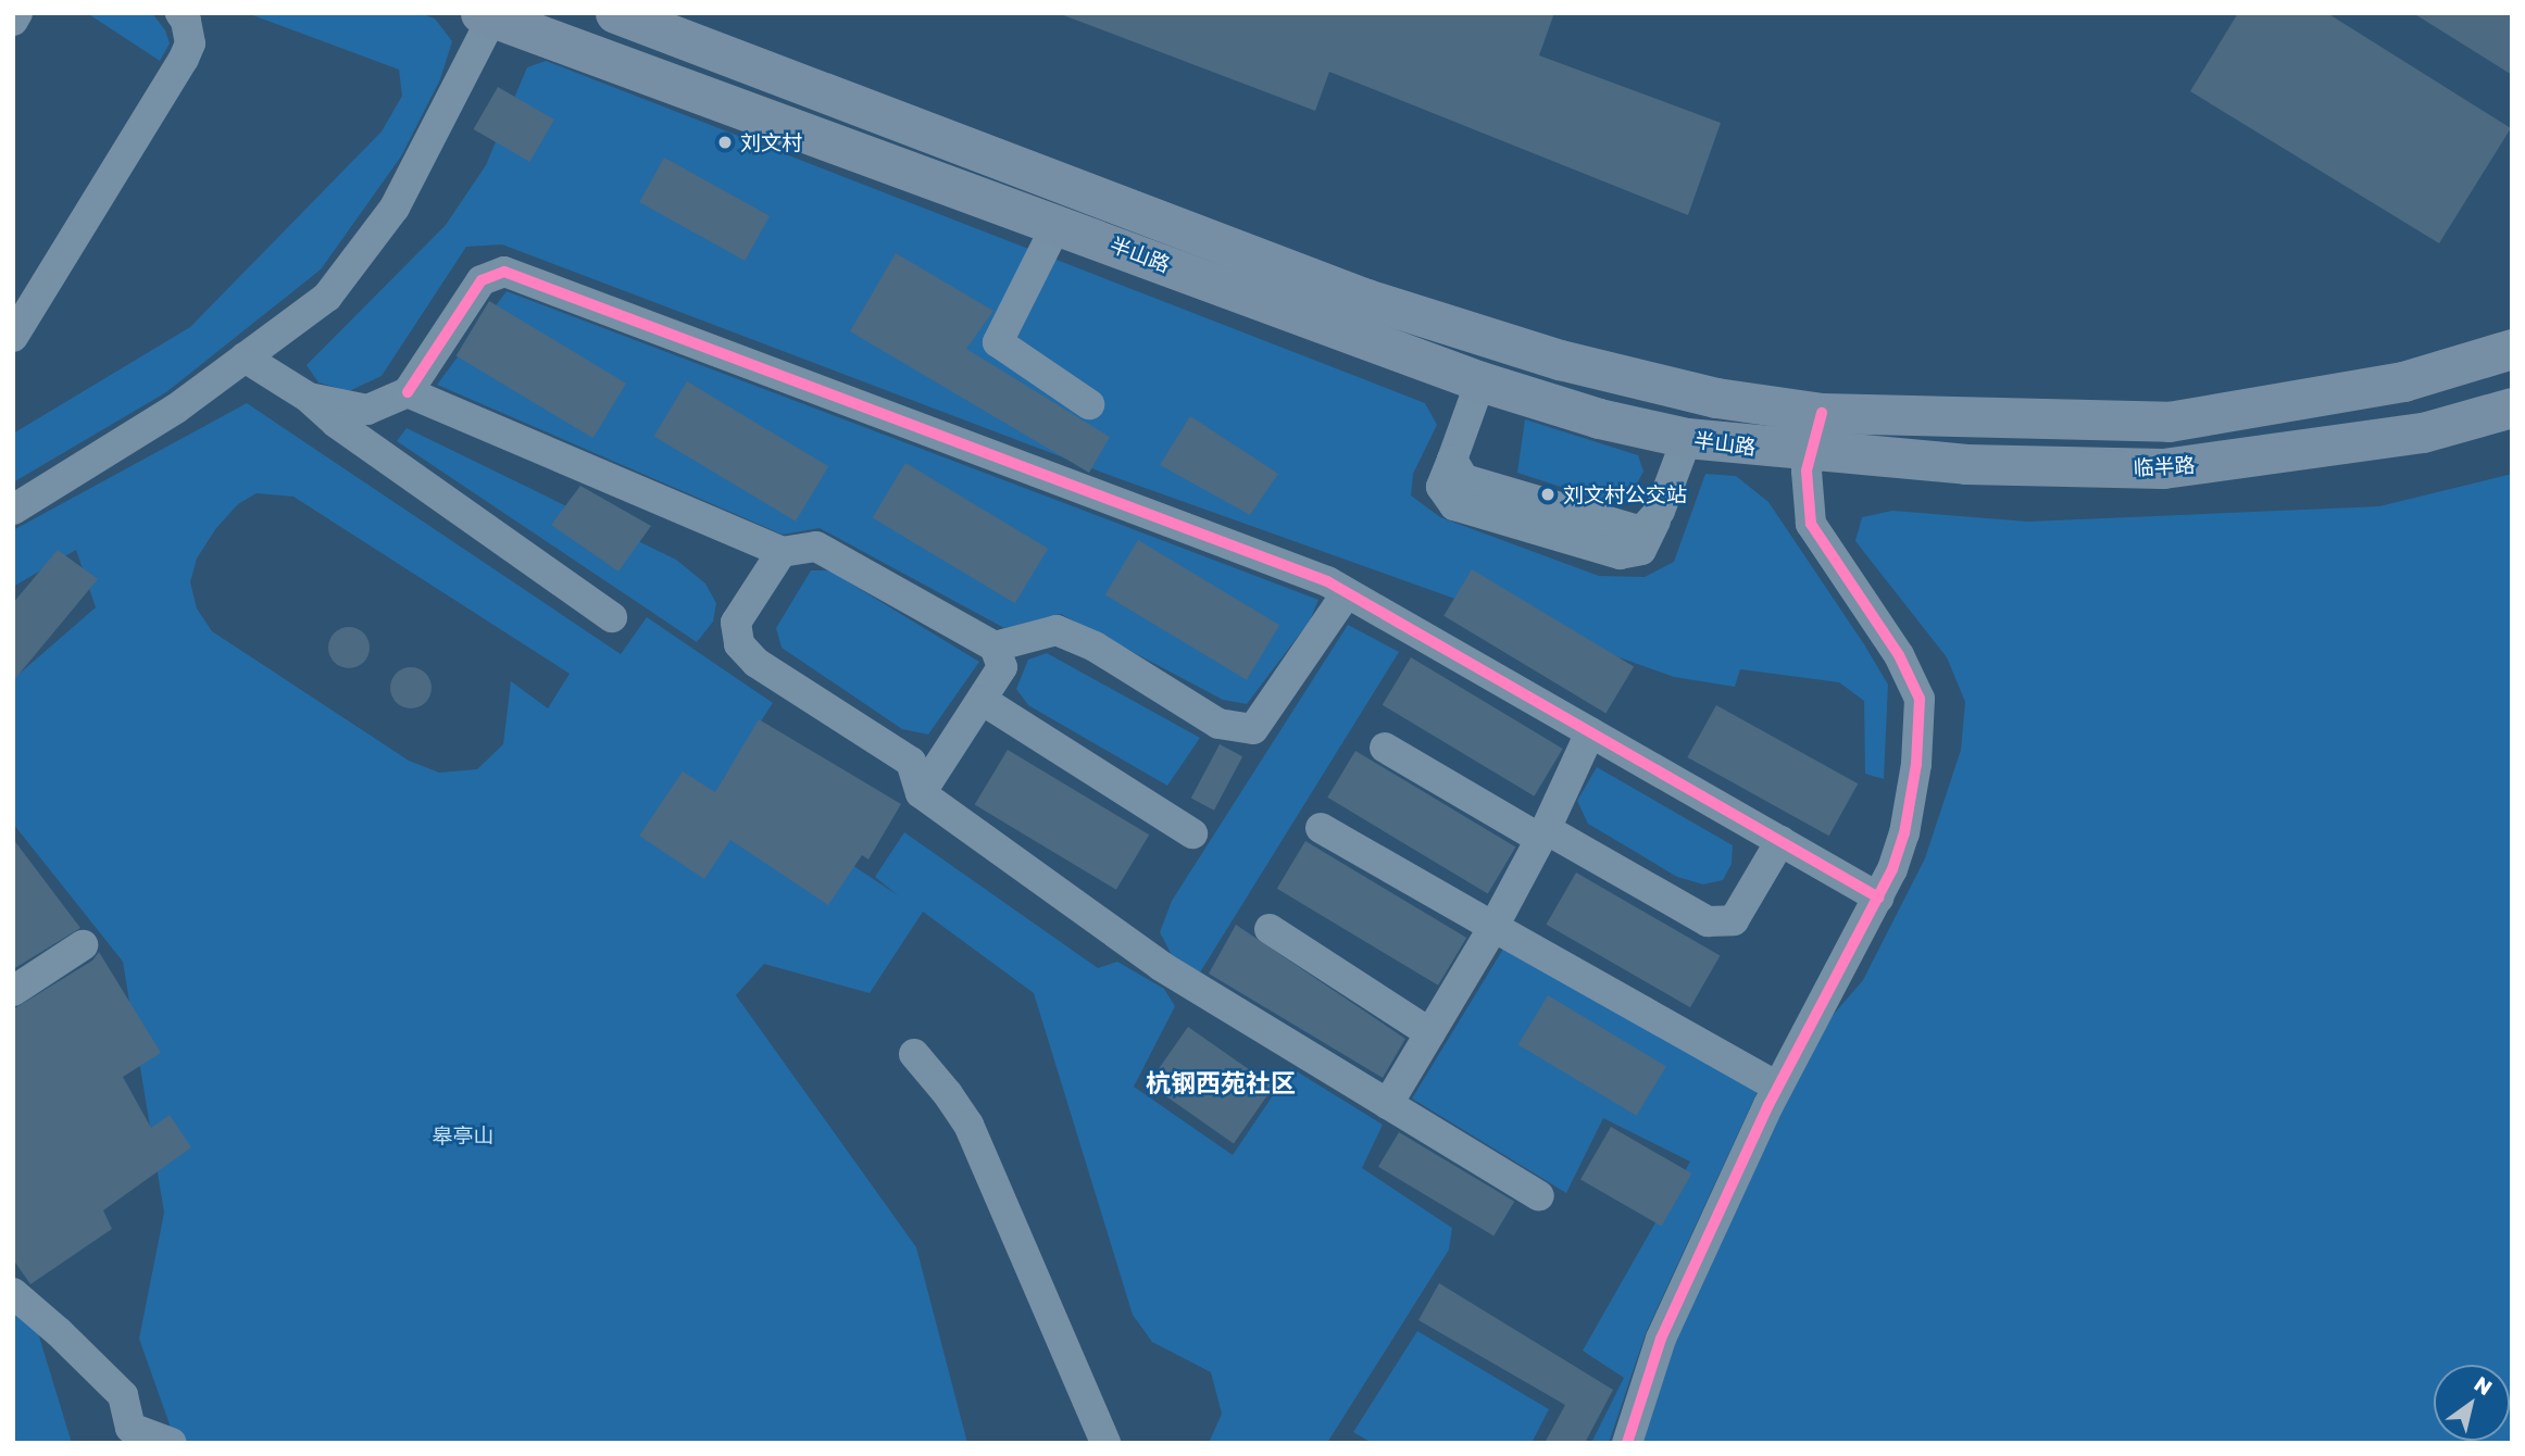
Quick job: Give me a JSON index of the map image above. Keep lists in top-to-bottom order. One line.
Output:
{"streets":{"main road":["半山路","临半路"]},"crossings":[["半山路","临半路"]],"districts":["杭钢西苑社区"],"parks":["皋亭山"],"places":["刘文村","刘文村公交站"],"north":"top right"}
